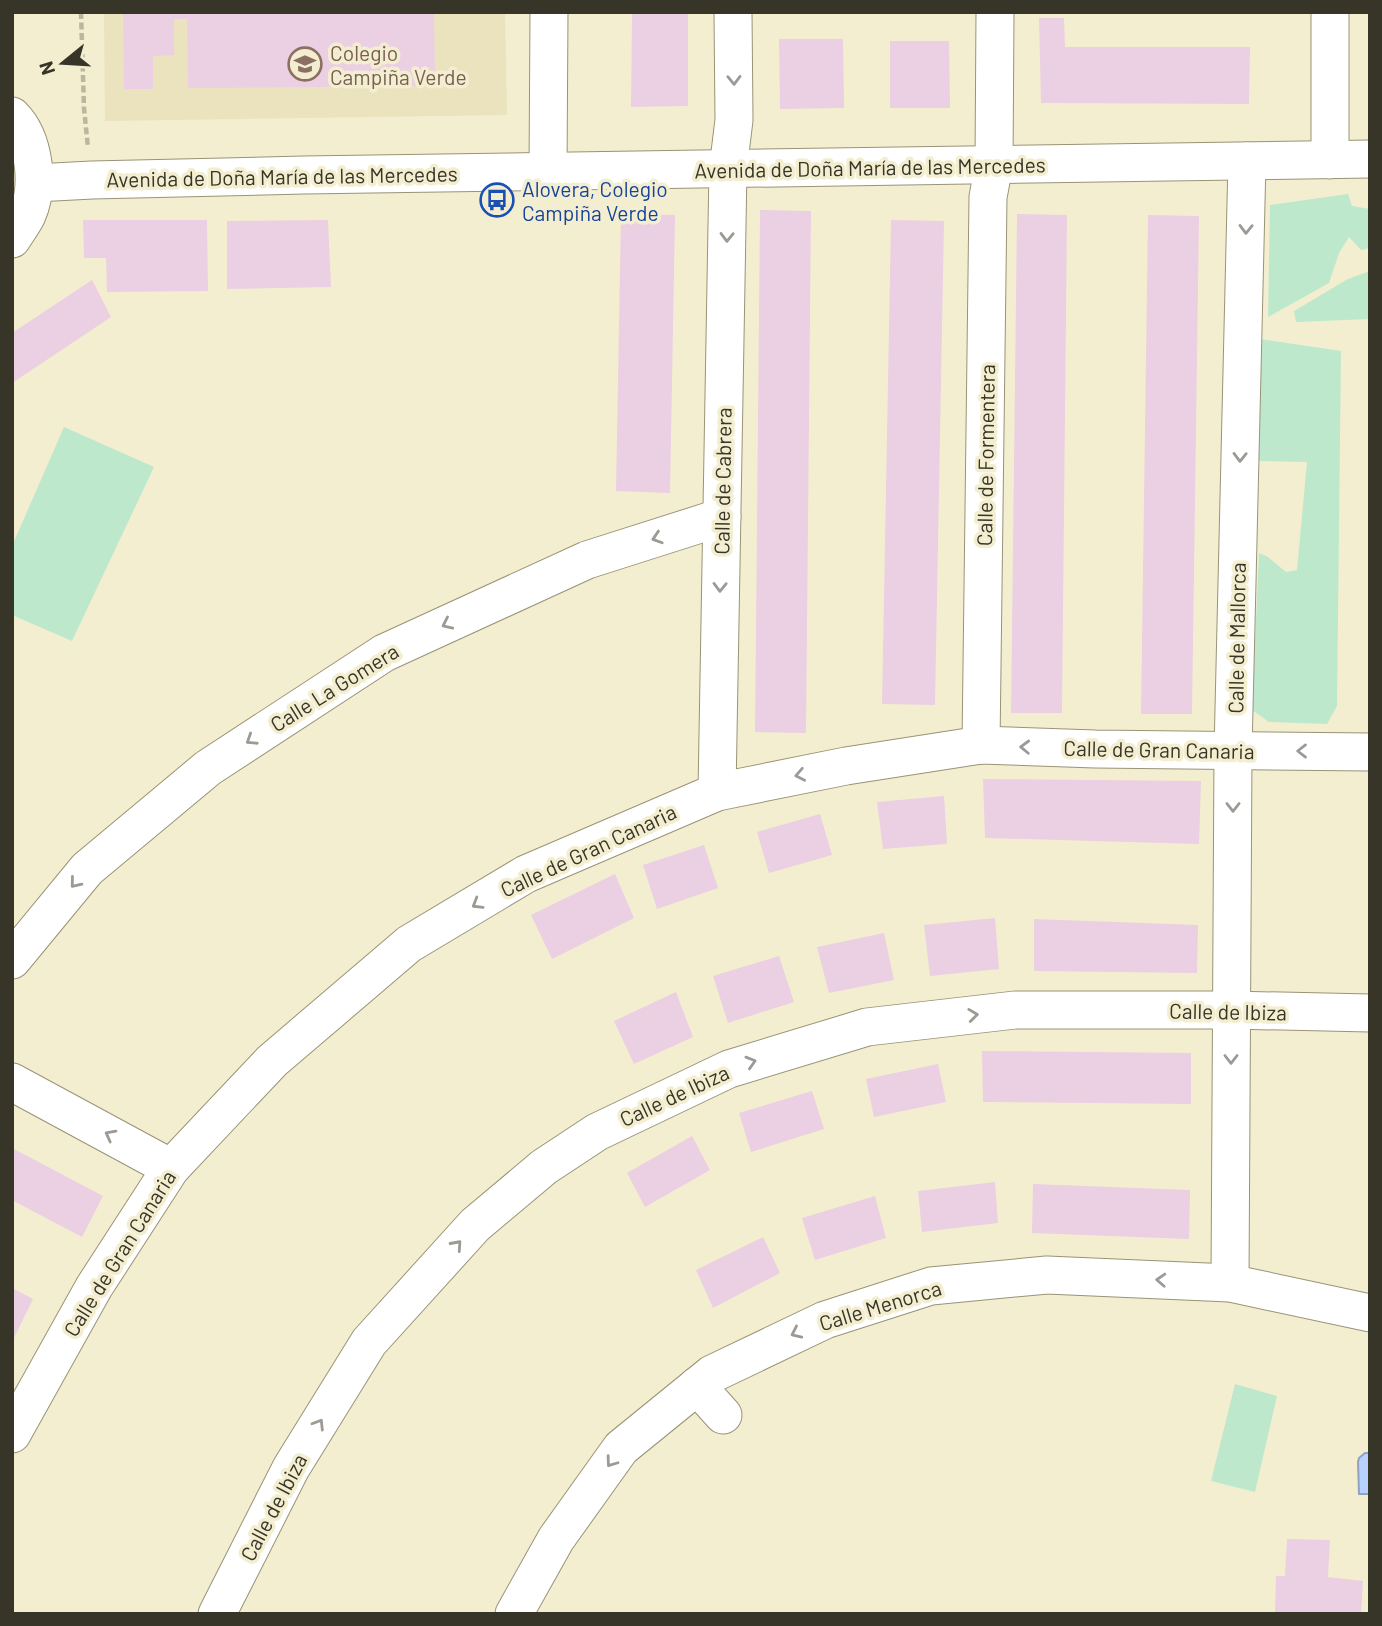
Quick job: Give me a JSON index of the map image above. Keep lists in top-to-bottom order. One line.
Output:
{"streets":{"street":["Avenida de Doña María de las Mercedes","Calle de Formentera","Calle de Cabrera","Calle de Mallorca","Calle La Gomera","Calle de Gran Canaria","Calle de Ibiza","Calle Menorca"]},"crossings":[["Avenida de Doña María de las Mercedes","Calle de Formentera"],["Avenida de Doña María de las Mercedes","Calle de Cabrera"],["Avenida de Doña María de las Mercedes","Calle de Mallorca"],["Calle de Formentera","Calle de Gran Canaria"],["Calle de Cabrera","Calle La Gomera"],["Calle de Cabrera","Calle de Gran Canaria"],["Calle de Mallorca","Calle de Gran Canaria"],["Calle de Mallorca","Calle de Ibiza"],["Calle de Mallorca","Calle Menorca"]],"one_way":["Calle de Cabrera","Calle de Mallorca","Calle La Gomera","Calle de Gran Canaria","Calle de Ibiza","Calle Menorca"],"places":{"school or university":["Colegio Campiña Verde"],"bus stop":["Alovera, Colegio Campiña Verde"]},"north":"left"}
